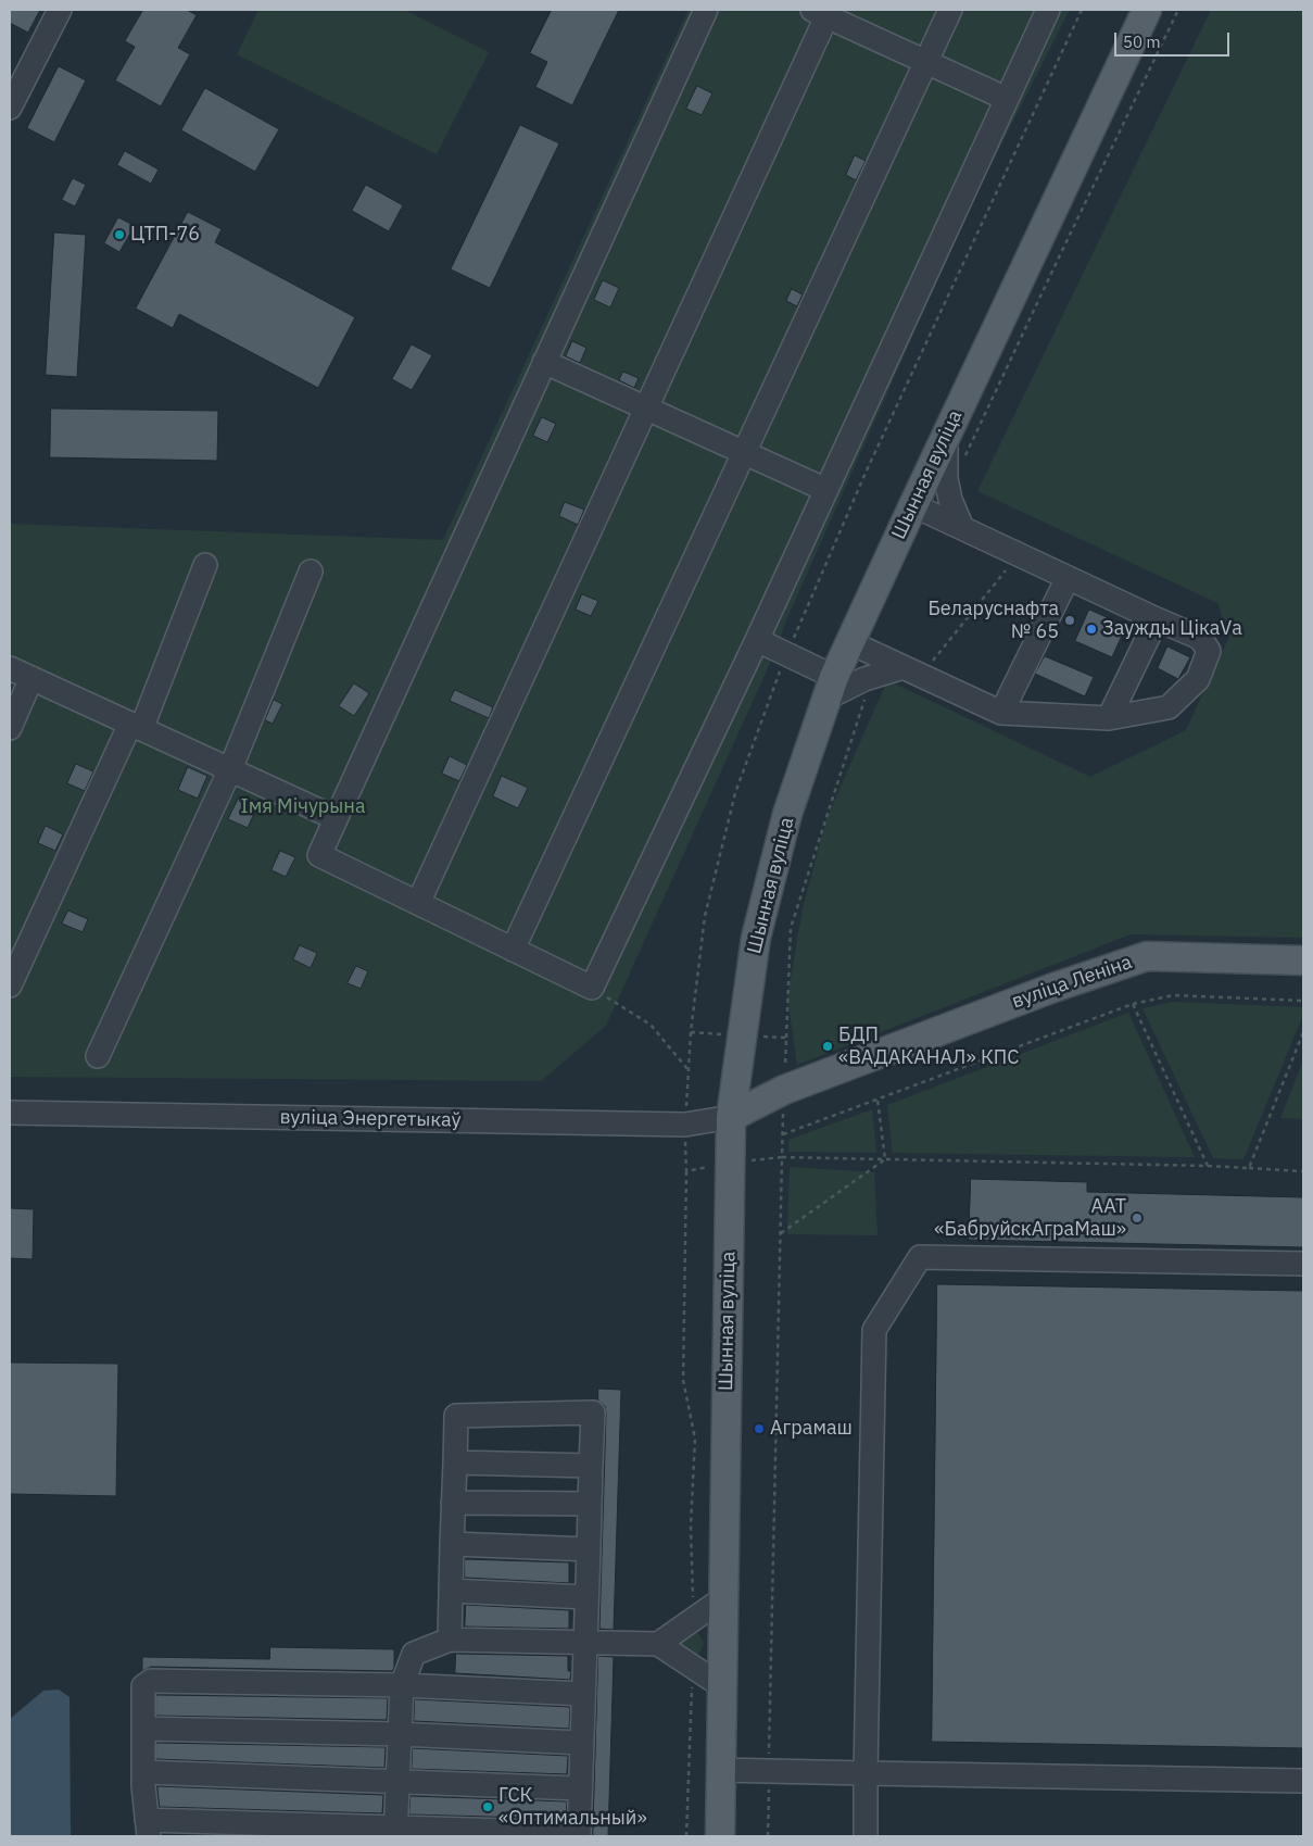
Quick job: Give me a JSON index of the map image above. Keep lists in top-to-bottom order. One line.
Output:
{"streets":{"main road":["Шынная вуліца","вуліца Леніна"],"street":["вуліца Энергетыкаў"]},"crossings":[["Шынная вуліца","вуліца Леніна"],["Шынная вуліца","вуліца Энергетыкаў"],["вуліца Леніна","вуліца Энергетыкаў"]],"parks":["Імя Мічурына"],"places":["ЦТП-76","Беларуснафта № 65","Заужды ЦікаVа","БДП «ВАДАКАНАЛ» КПС","ААТ «БабруйскАграМаш»","Аграмаш","ГСК «Оптимальный»"],"scale_bar":"50 m"}
